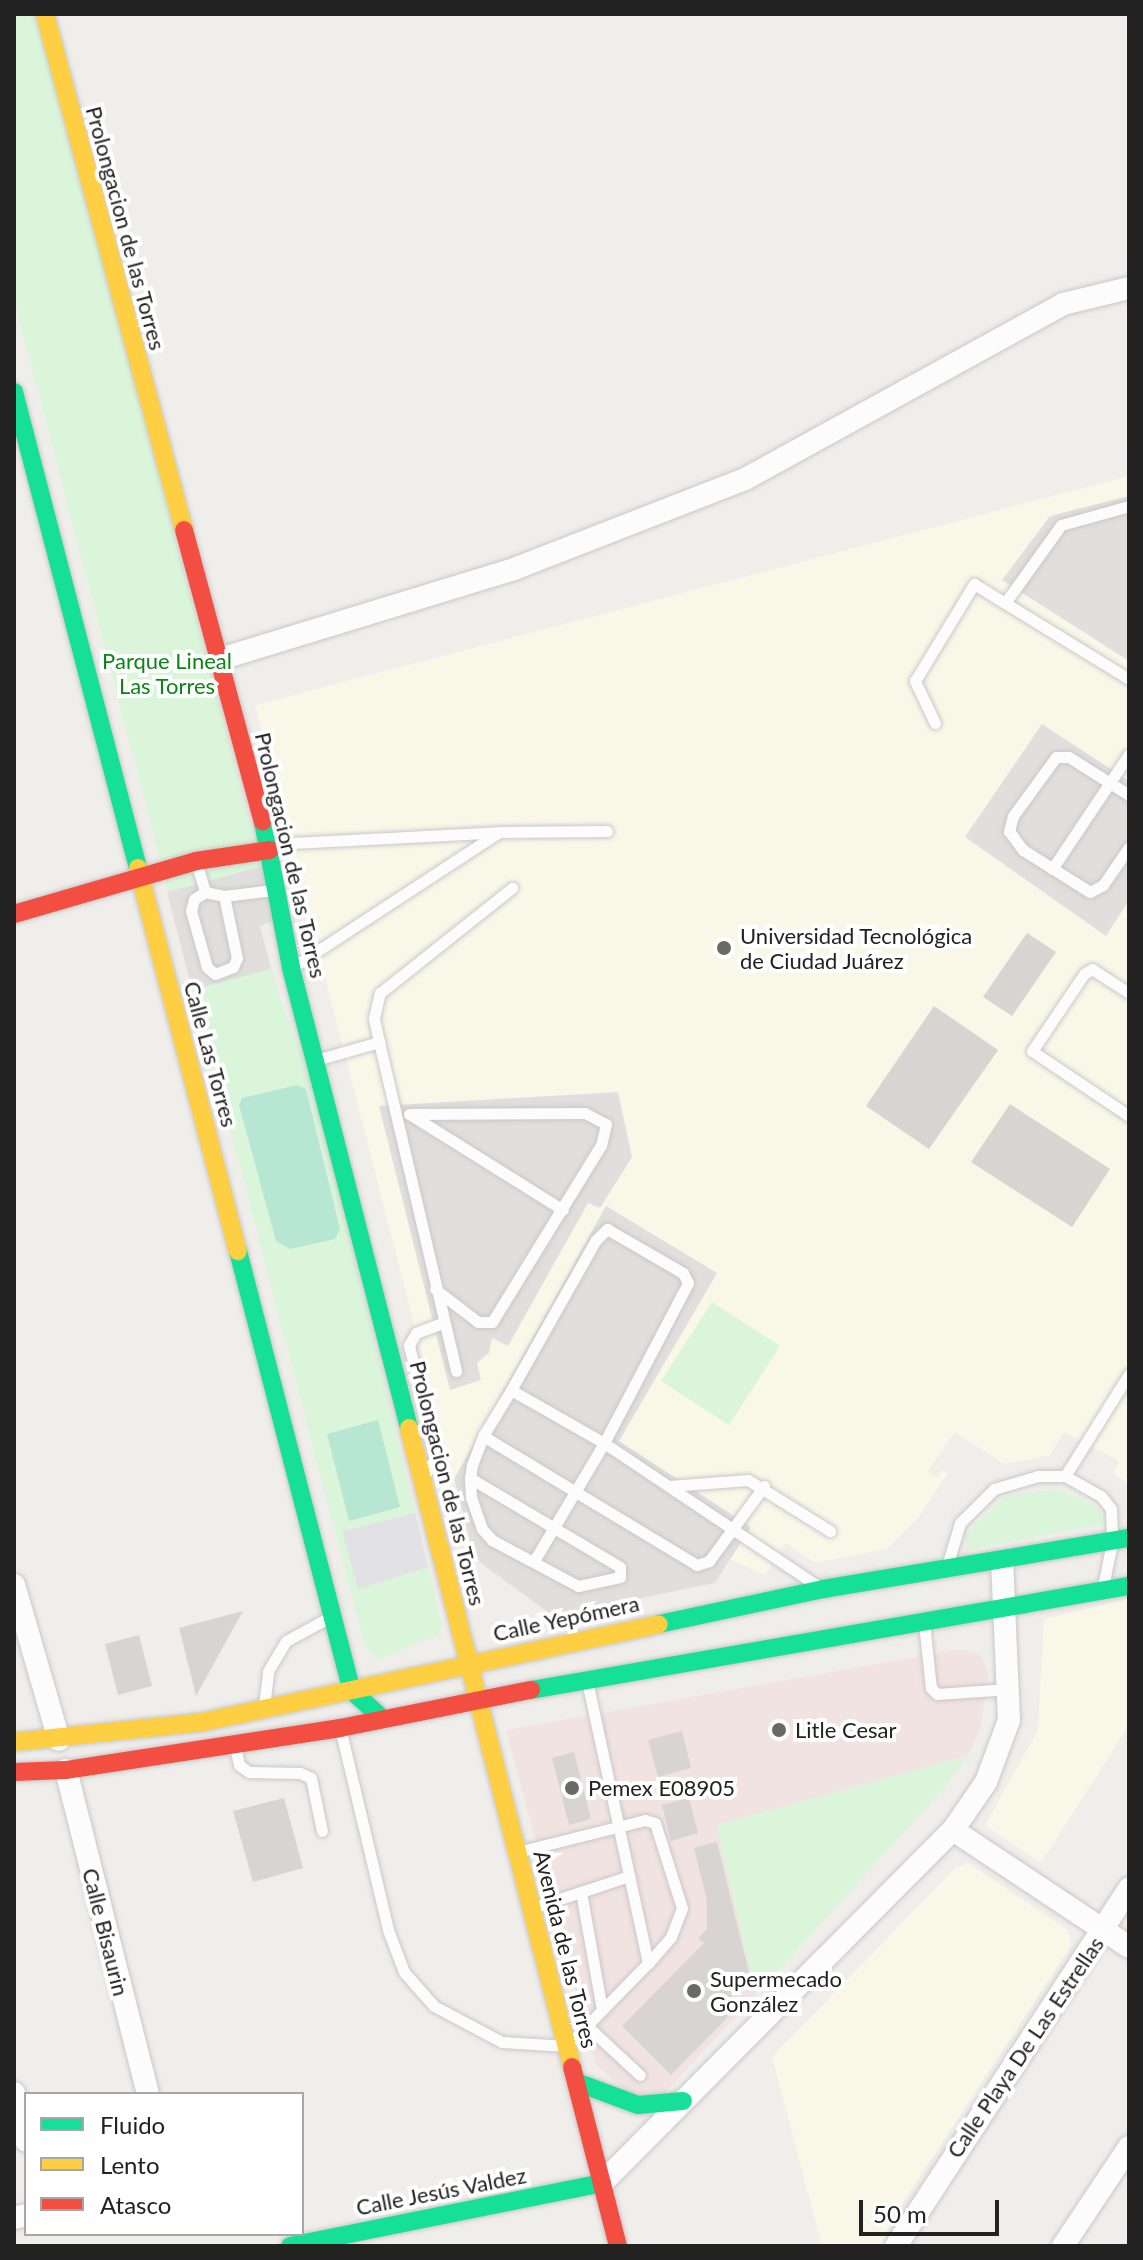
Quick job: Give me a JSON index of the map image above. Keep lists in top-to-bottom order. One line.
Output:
{"streets":{"main road":["Prolongacion de las Torres","Calle Las Torres","Calle Yepómera","Avenida de las Torres","Calle Jesús Valdez"],"street":["Calle Bisaurin","Calle Playa De Las Estrellas"]},"crossings":[["Prolongacion de las Torres","Calle Yepómera"],["Prolongacion de las Torres","Avenida de las Torres"],["Calle Las Torres","Calle Yepómera"],["Calle Yepómera","Avenida de las Torres"],["Avenida de las Torres","Calle Jesús Valdez"]],"parks":["Parque Lineal Las Torres"],"places":["Universidad Tecnológica de Ciudad Juárez","Litle Cesar","Pemex E08905","Supermecado González"],"legend":["Fluido","Lento","Atasco"],"scale_bar":"50 m"}
